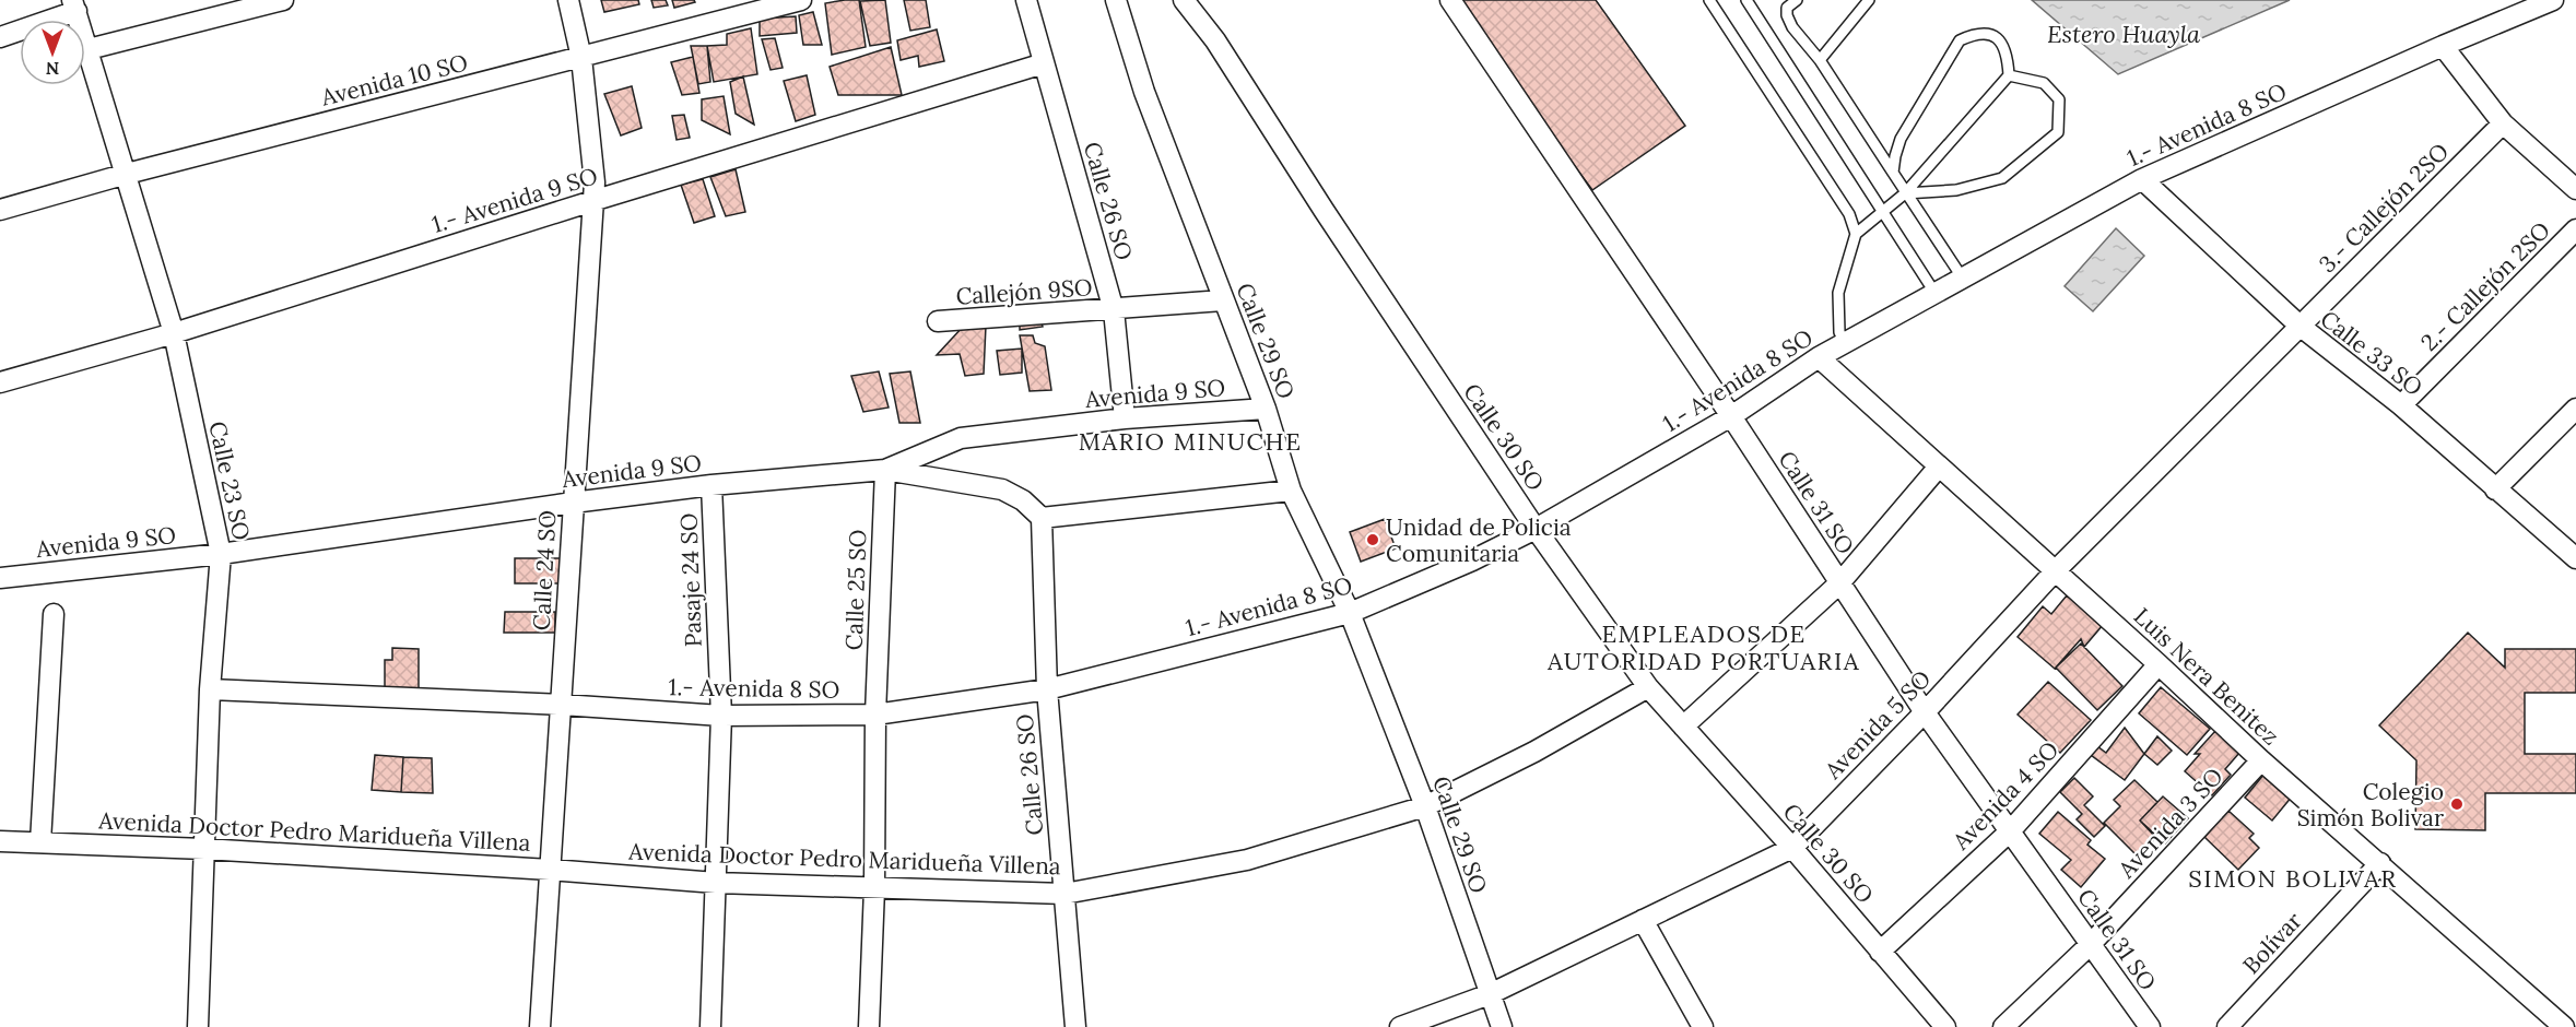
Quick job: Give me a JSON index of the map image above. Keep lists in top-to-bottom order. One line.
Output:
{"streets":{"street":["Avenida 10 SO","1.- Avenida 8 SO","1.- Avenida 9 SO","Calle 26 SO","3.- Callejón 2SO","2.- Callejón 2SO","Callejón 9SO","Calle 29 SO","Calle 33 SO","Avenida 9 SO","Calle 30 SO","Calle 23 SO","Calle 31 SO","Calle 24 SO","Pasaje 24 SO","Calle 25 SO","Luis Nera Benitez","Avenida 5 SO","Avenida 4 SO","Avenida 3 SO","Avenida Doctor Pedro Maridueña Villena","Bolívar"]},"crossings":[["Avenida 10 SO","Calle 23 SO"],["Avenida 10 SO","Calle 24 SO"],["1.- Avenida 8 SO","Calle 26 SO"],["1.- Avenida 8 SO","Calle 29 SO"],["1.- Avenida 8 SO","Calle 33 SO"],["1.- Avenida 8 SO","Calle 30 SO"],["1.- Avenida 8 SO","Calle 23 SO"],["1.- Avenida 8 SO","Calle 31 SO"],["1.- Avenida 8 SO","Calle 24 SO"],["1.- Avenida 8 SO","Pasaje 24 SO"],["1.- Avenida 8 SO","Calle 25 SO"],["1.- Avenida 8 SO","Luis Nera Benitez"],["1.- Avenida 9 SO","Calle 26 SO"],["1.- Avenida 9 SO","Calle 23 SO"],["1.- Avenida 9 SO","Calle 24 SO"],["Calle 26 SO","Callejón 9SO"],["Calle 26 SO","Avenida 9 SO"],["Calle 26 SO","Avenida Doctor Pedro Maridueña Villena"],["3.- Callejón 2SO","Calle 33 SO"],["3.- Callejón 2SO","Avenida 5 SO"],["2.- Callejón 2SO","Calle 33 SO"],["Callejón 9SO","Calle 29 SO"],["Calle 29 SO","Avenida 9 SO"],["Calle 29 SO","Avenida 5 SO"],["Calle 29 SO","Avenida Doctor Pedro Maridueña Villena"],["Calle 33 SO","Avenida 5 SO"],["Avenida 9 SO","Calle 23 SO"],["Avenida 9 SO","Calle 24 SO"],["Avenida 9 SO","Pasaje 24 SO"],["Avenida 9 SO","Calle 25 SO"],["Calle 30 SO","Avenida 5 SO"],["Calle 30 SO","Avenida 4 SO"],["Calle 30 SO","Avenida Doctor Pedro Maridueña Villena"],["Calle 23 SO","Avenida Doctor Pedro Maridueña Villena"],["Calle 31 SO","Avenida 5 SO"],["Calle 31 SO","Avenida 4 SO"],["Calle 31 SO","Avenida 3 SO"],["Calle 24 SO","Avenida Doctor Pedro Maridueña Villena"],["Pasaje 24 SO","Avenida Doctor Pedro Maridueña Villena"],["Calle 25 SO","Avenida Doctor Pedro Maridueña Villena"],["Luis Nera Benitez","Avenida 5 SO"],["Luis Nera Benitez","Avenida 4 SO"],["Luis Nera Benitez","Avenida 3 SO"],["Luis Nera Benitez","Bolívar"]],"districts":["MARIO MINUCHE","EMPLEADOS DE AUTORIDAD PORTUARIA","SIMON BOLIVAR"],"water":["Estero Huayla"],"places":["Unidad de Policia Comunitaria","Colegio Simón Bolivar"],"north":"bottom"}
